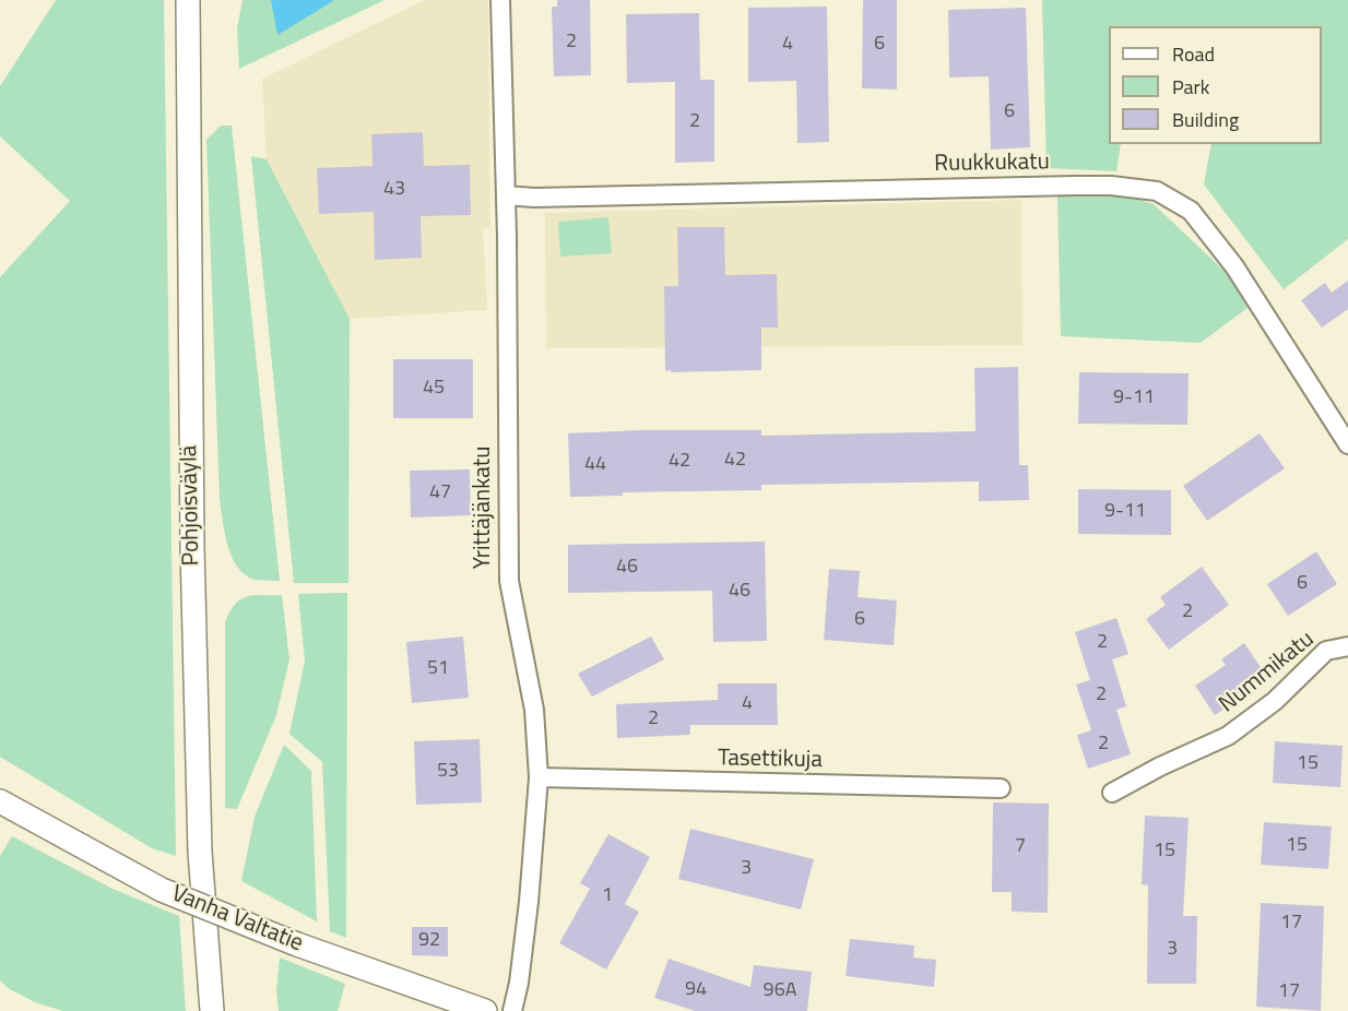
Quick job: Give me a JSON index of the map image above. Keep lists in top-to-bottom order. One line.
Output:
{"streets":{"street":["Ruukkukatu","Pohjoisväylä","Yrittäjänkatu","Nummikatu","Tasettikuja","Vanha Valtatie"]},"crossings":[["Ruukkukatu","Yrittäjänkatu"],["Yrittäjänkatu","Tasettikuja"]],"house_numbers":["2","4","6","6","2","43","45","9-11","42","42","44","47","9-11","46","6","46","2","6","2","51","2","4","2","2","15","53","15","7","15","3","1","17","92","3","94","96A","17"],"legend":["Road","Park","Building"]}
